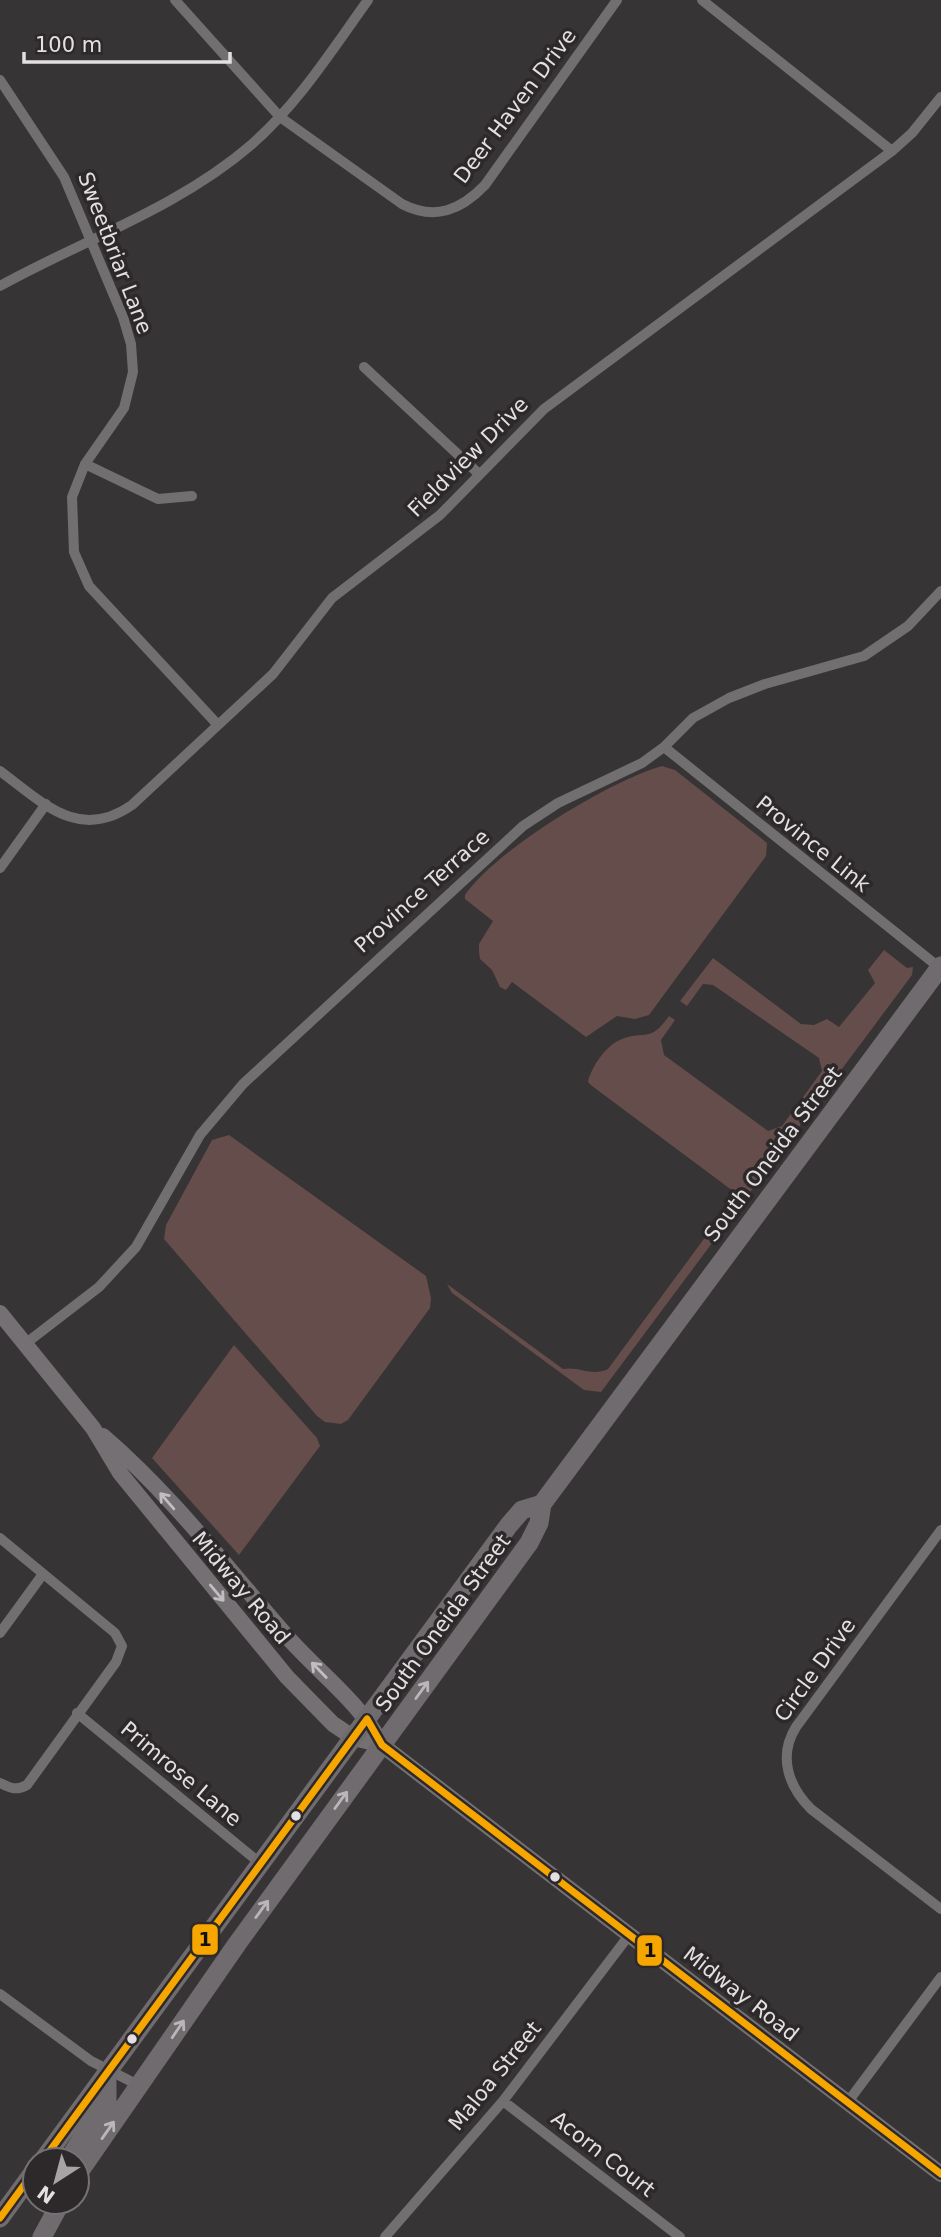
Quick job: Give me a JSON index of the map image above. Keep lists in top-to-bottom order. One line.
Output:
{"streets":{"highway":["South Oneida Street"],"main road":["Midway Road"],"street":["Deer Haven Drive","Sweetbriar Lane","Fieldview Drive","Province Link","Province Terrace","Circle Drive","Primrose Lane","Maloa Street","Acorn Court"]},"crossings":[["Sweetbriar Lane","Fieldview Drive"],["Province Link","Province Terrace"],["Province Link","South Oneida Street"],["Province Terrace","Midway Road"],["South Oneida Street","Midway Road"],["Midway Road","Maloa Street"],["Maloa Street","Acorn Court"]],"lines":["transit line 1"],"scale_bar":"100 m","north":"bottom left"}
